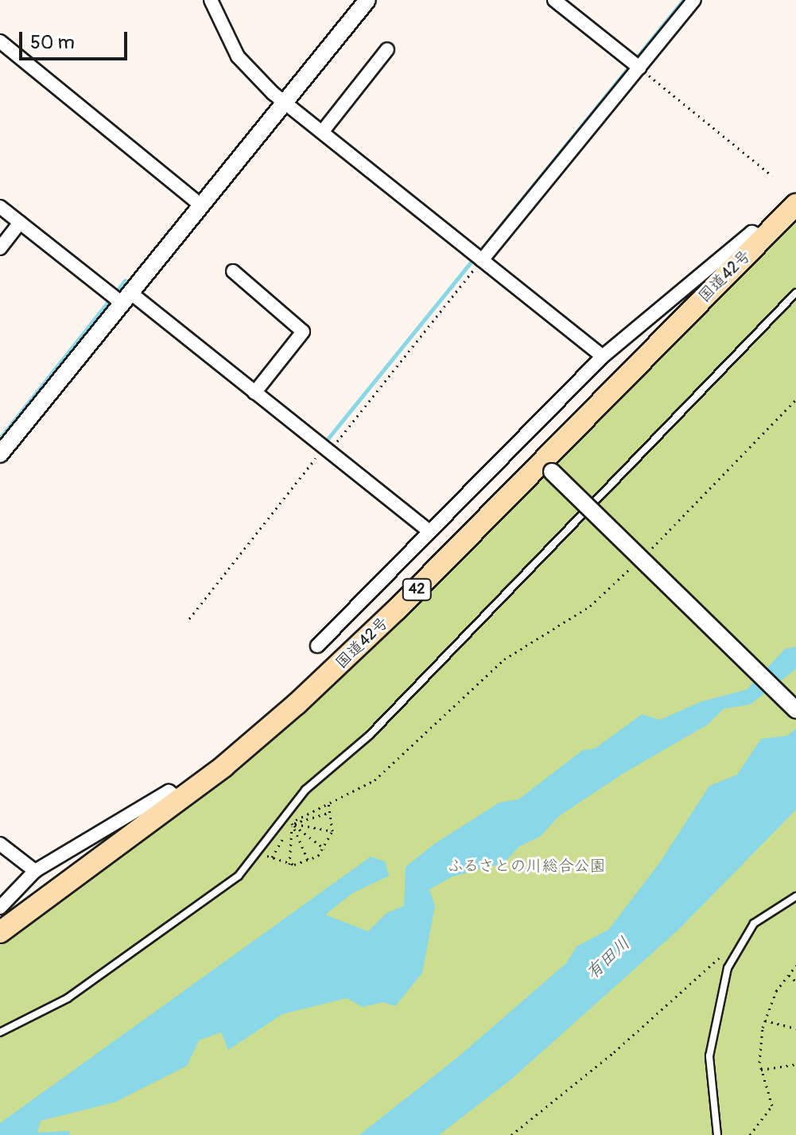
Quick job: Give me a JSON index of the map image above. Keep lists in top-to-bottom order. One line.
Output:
{"streets":{"highway":["国道42号","42"]},"water":["有田川"],"parks":["ふるさとの川総合公園"],"scale_bar":"50 m"}
